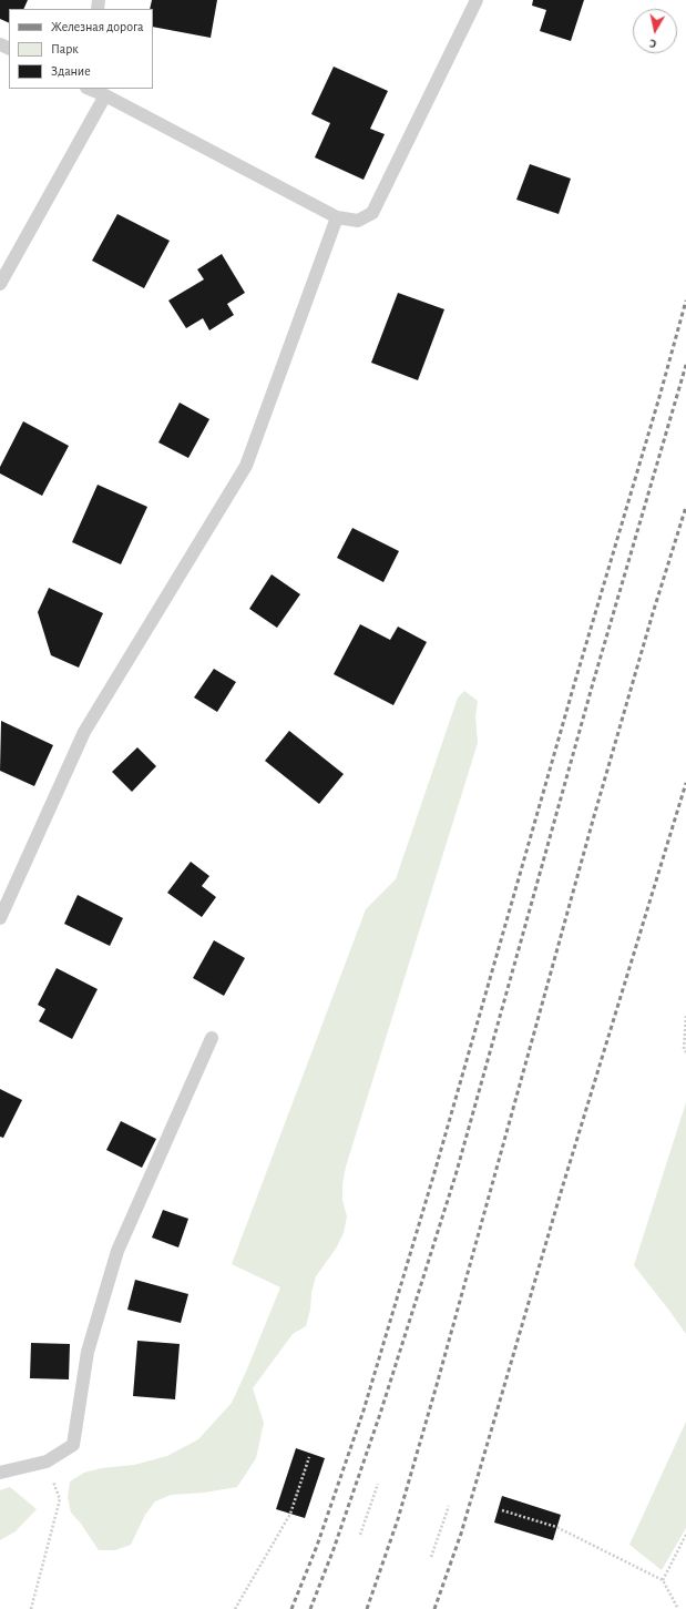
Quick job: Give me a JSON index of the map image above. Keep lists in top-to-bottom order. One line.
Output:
{"legend":["Железная дорога","Парк","Здание"],"north":"bottom"}
